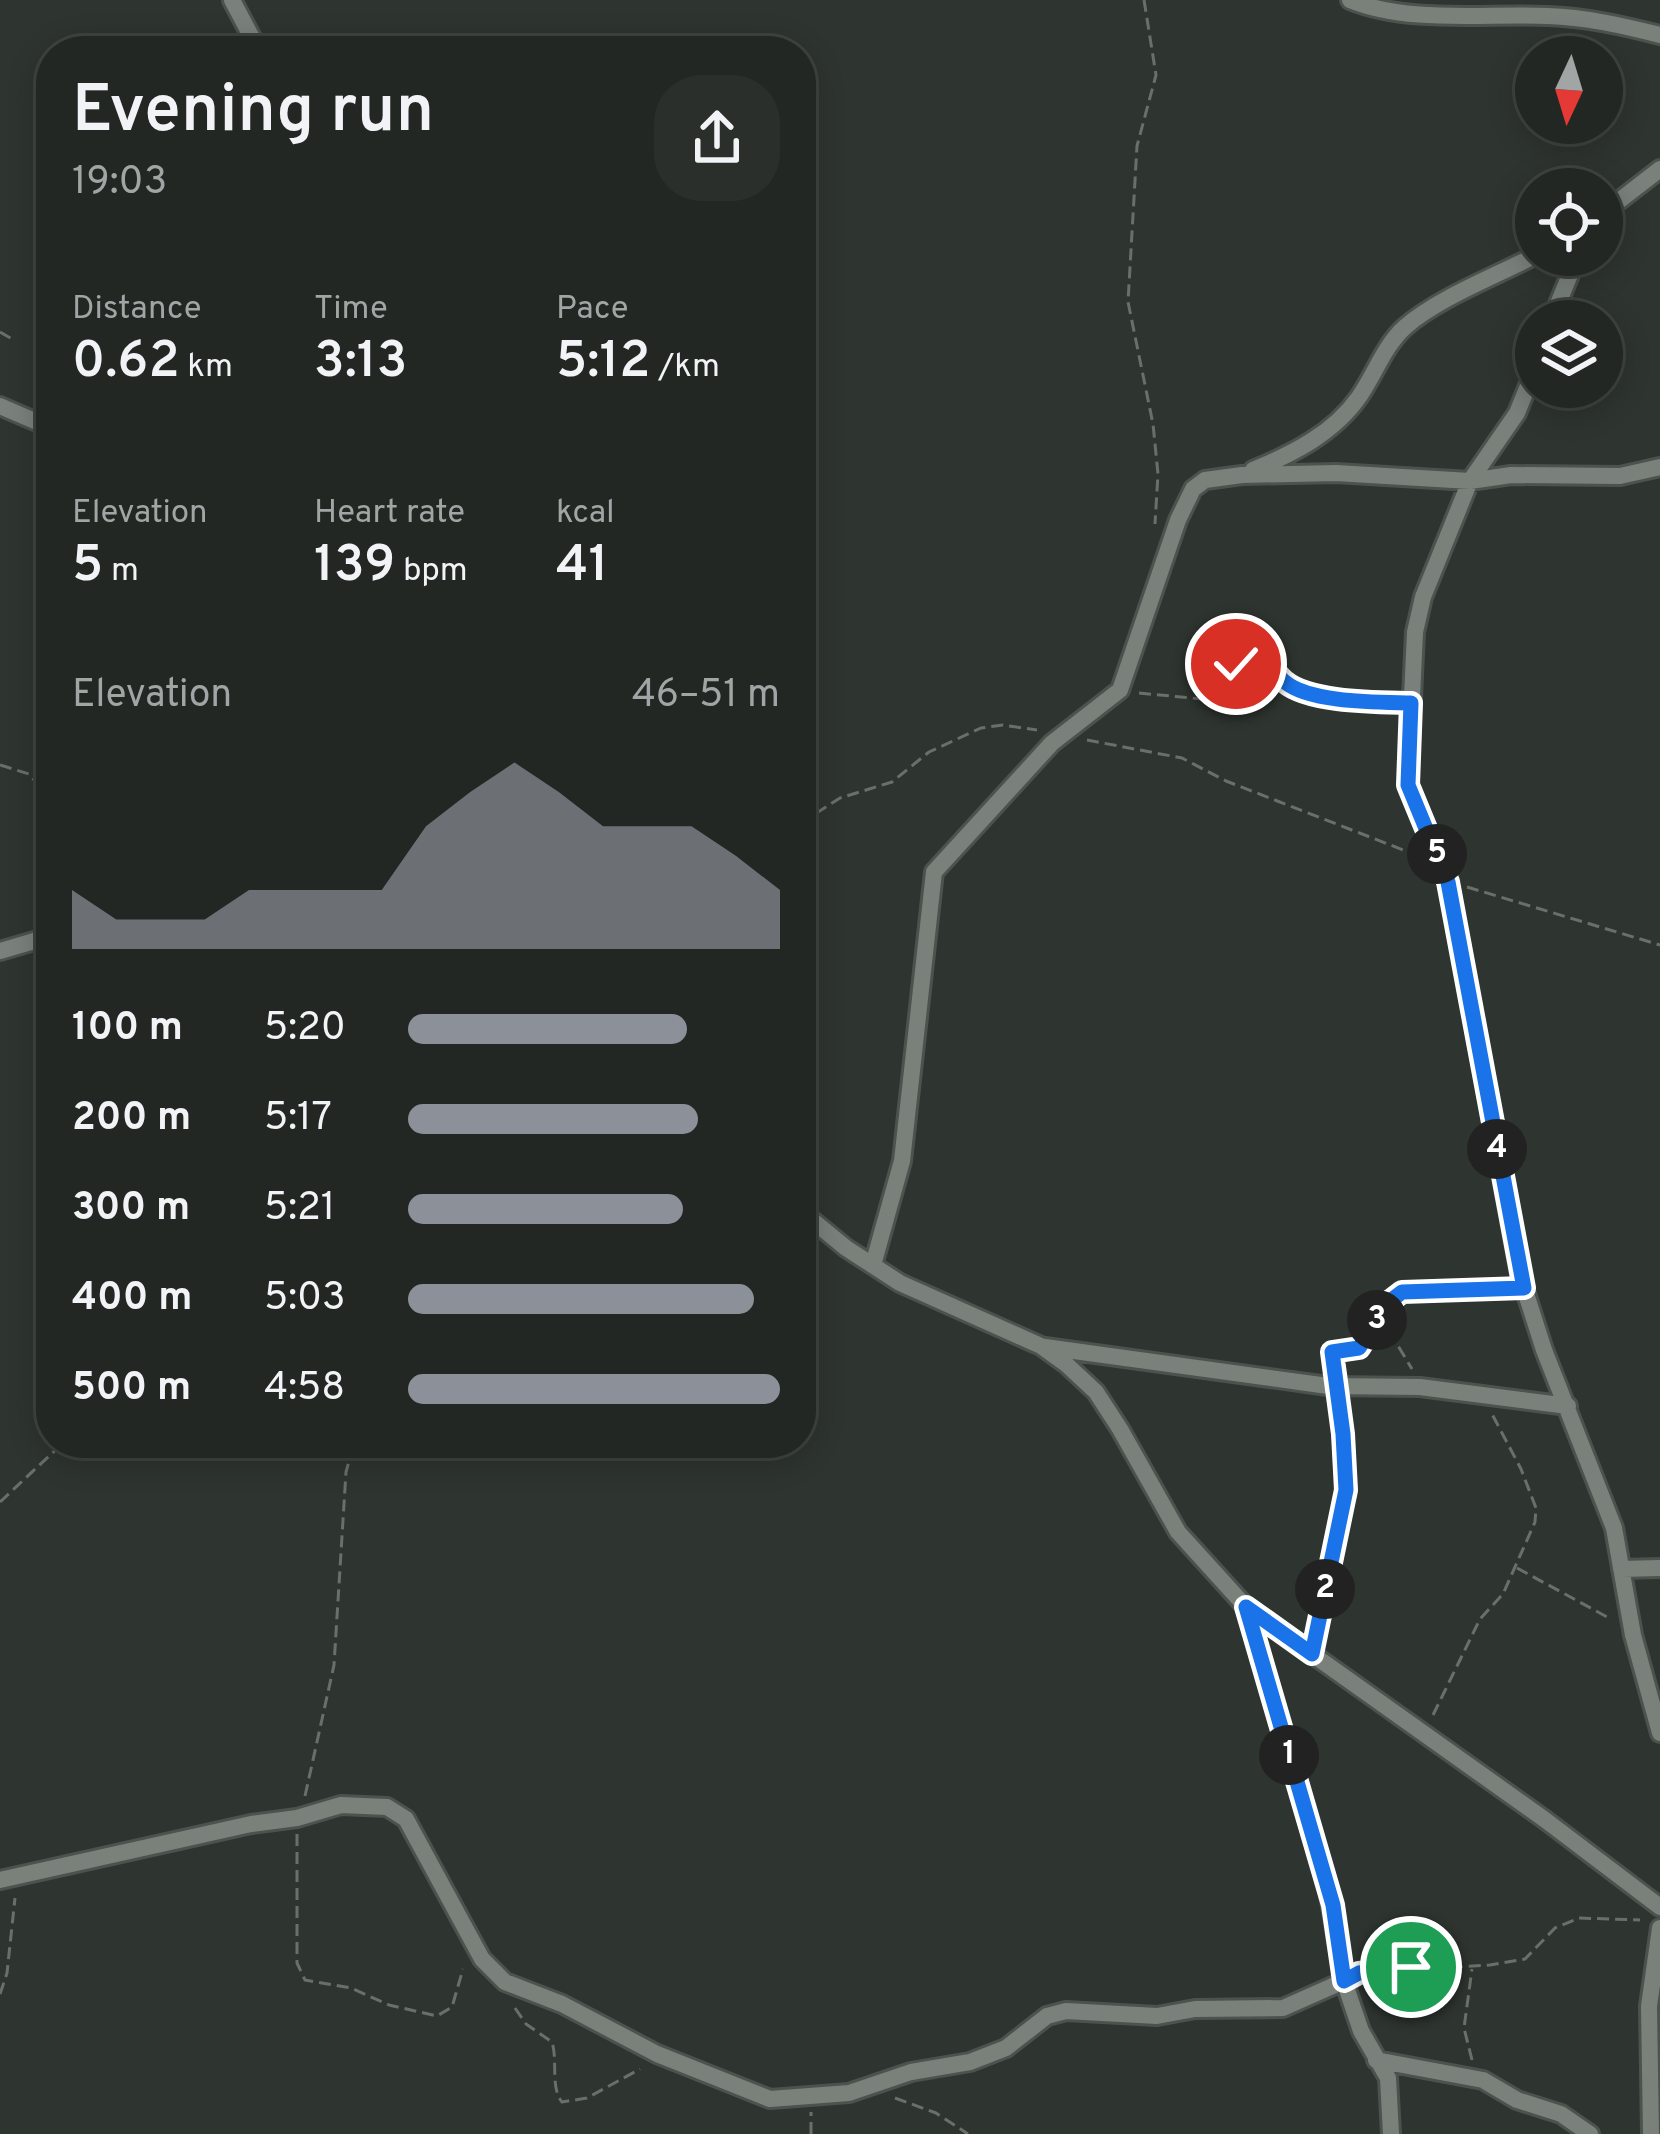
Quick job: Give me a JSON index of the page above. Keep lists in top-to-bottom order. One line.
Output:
{"north":"bottom","page":{"heading":["Evening run","19:03"],"stats":[["Distance","0.62 km"],["Time","3:13"],["Pace","5:12 /km"],["Elevation","5 m"],["Heart rate","139 bpm"],["kcal","41"]],"chart":["Elevation","46–51 m"],"pins":["5","4","3","2","1"],"list":[{"name":"100 m","note":"5:20"},{"name":"200 m","note":"5:17"},{"name":"300 m","note":"5:21"},{"name":"400 m","note":"5:03"},{"name":"500 m","note":"4:58"}]}}
